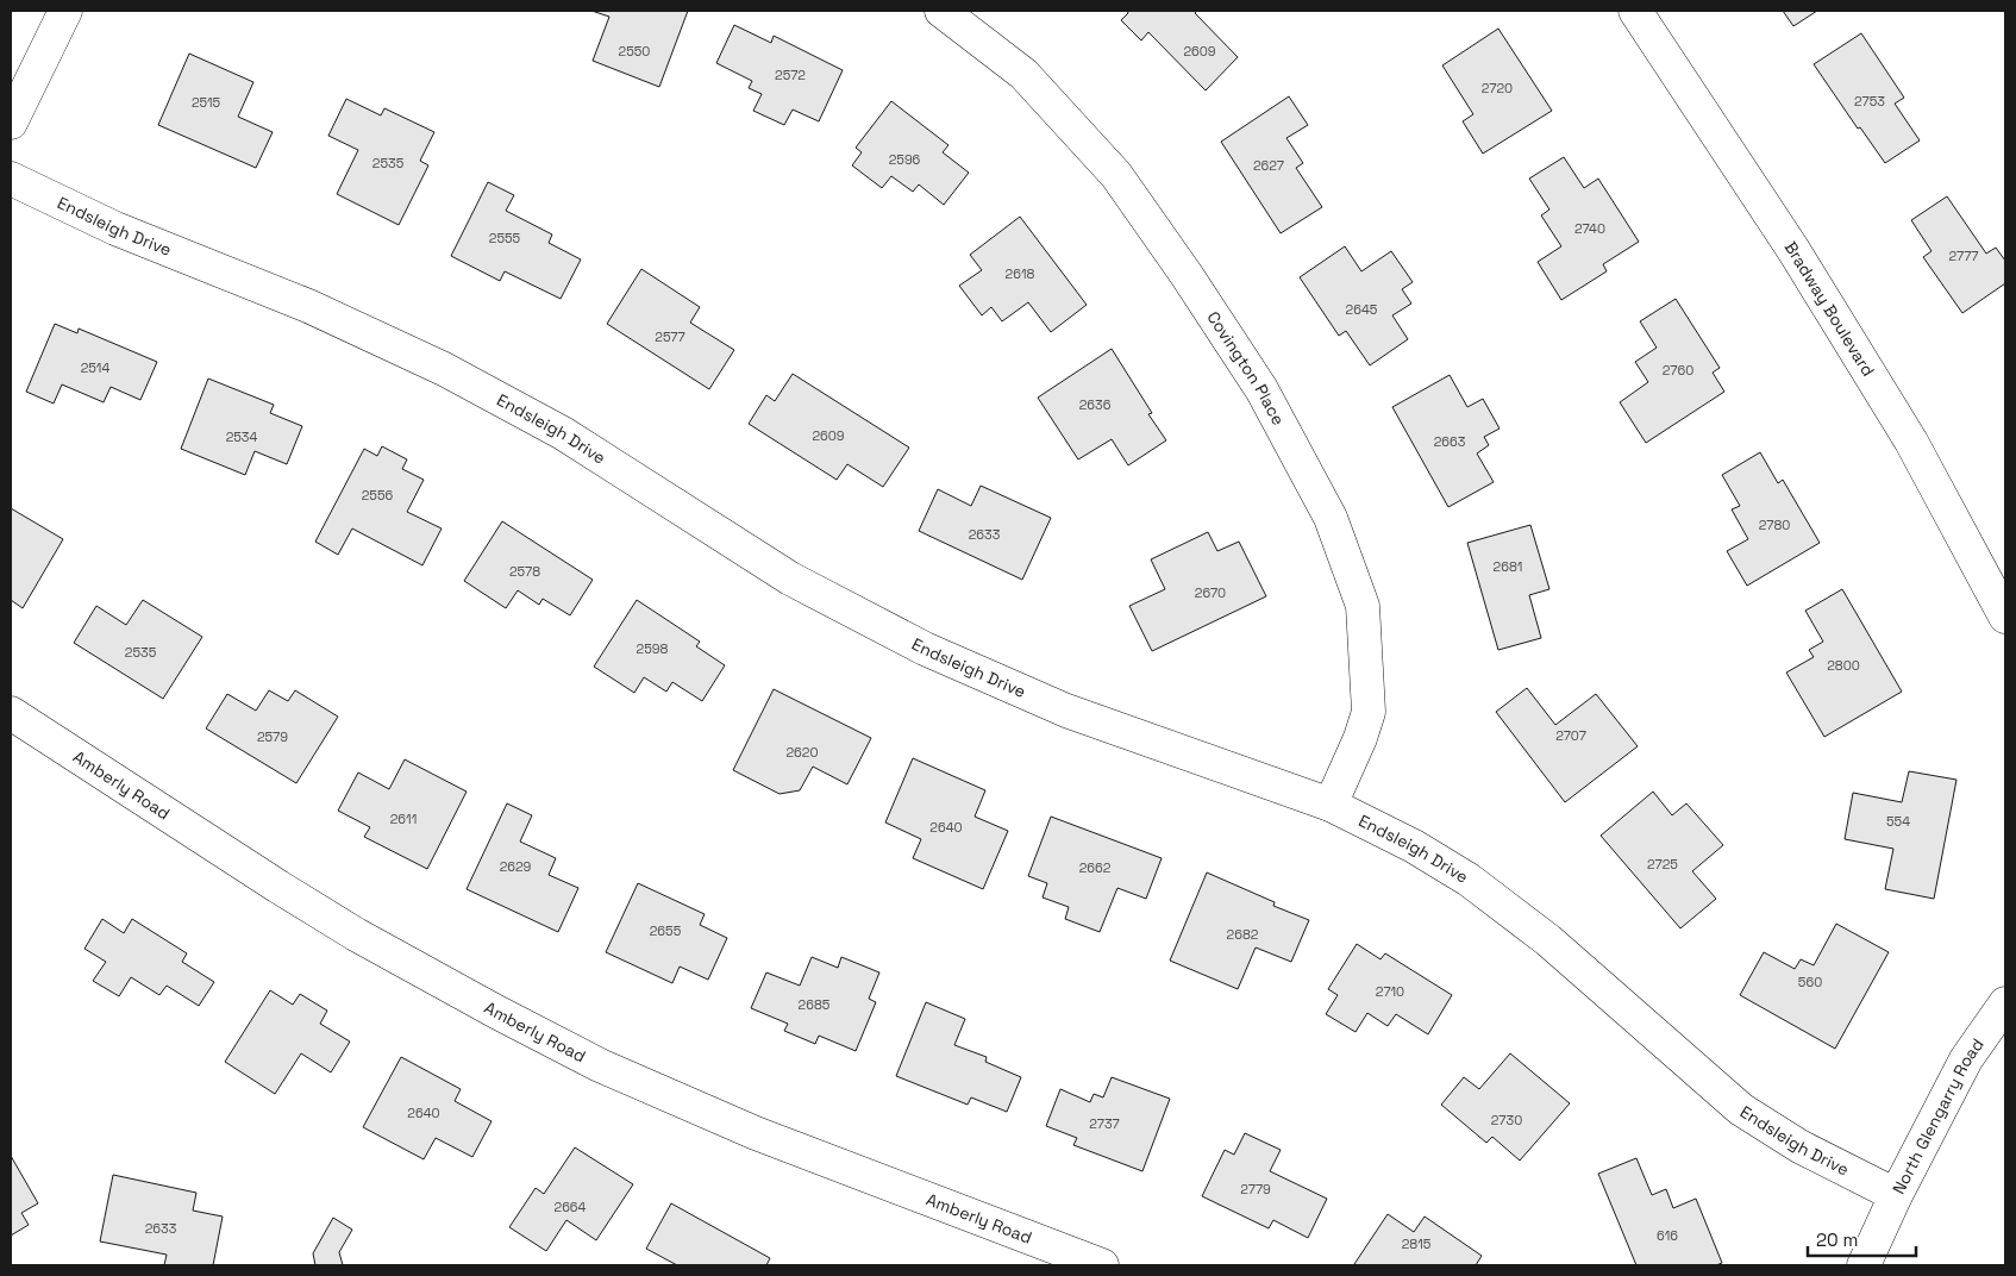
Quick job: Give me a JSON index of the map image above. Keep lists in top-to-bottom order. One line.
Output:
{"streets":{"street":["Endsleigh Drive","Bradway Boulevard","Covington Place","Amberly Road","North Glengarry Road"]},"crossings":[["Endsleigh Drive","Covington Place"],["Endsleigh Drive","North Glengarry Road"]],"house_numbers":["2550","2609","2572","2720","2753","2515","2596","2535","2627","2740","2555","2777","2618","2645","2577","2514","2760","2636","2609","2534","2663","2556","2780","2633","2681","2578","2670","2598","2535","2800","2707","2579","2620","2611","554","2640","2725","2629","2662","2655","2682","560","2710","2685","2640","2730","2737","2779","2664","2633","616","2815"],"scale_bar":"20 m"}
